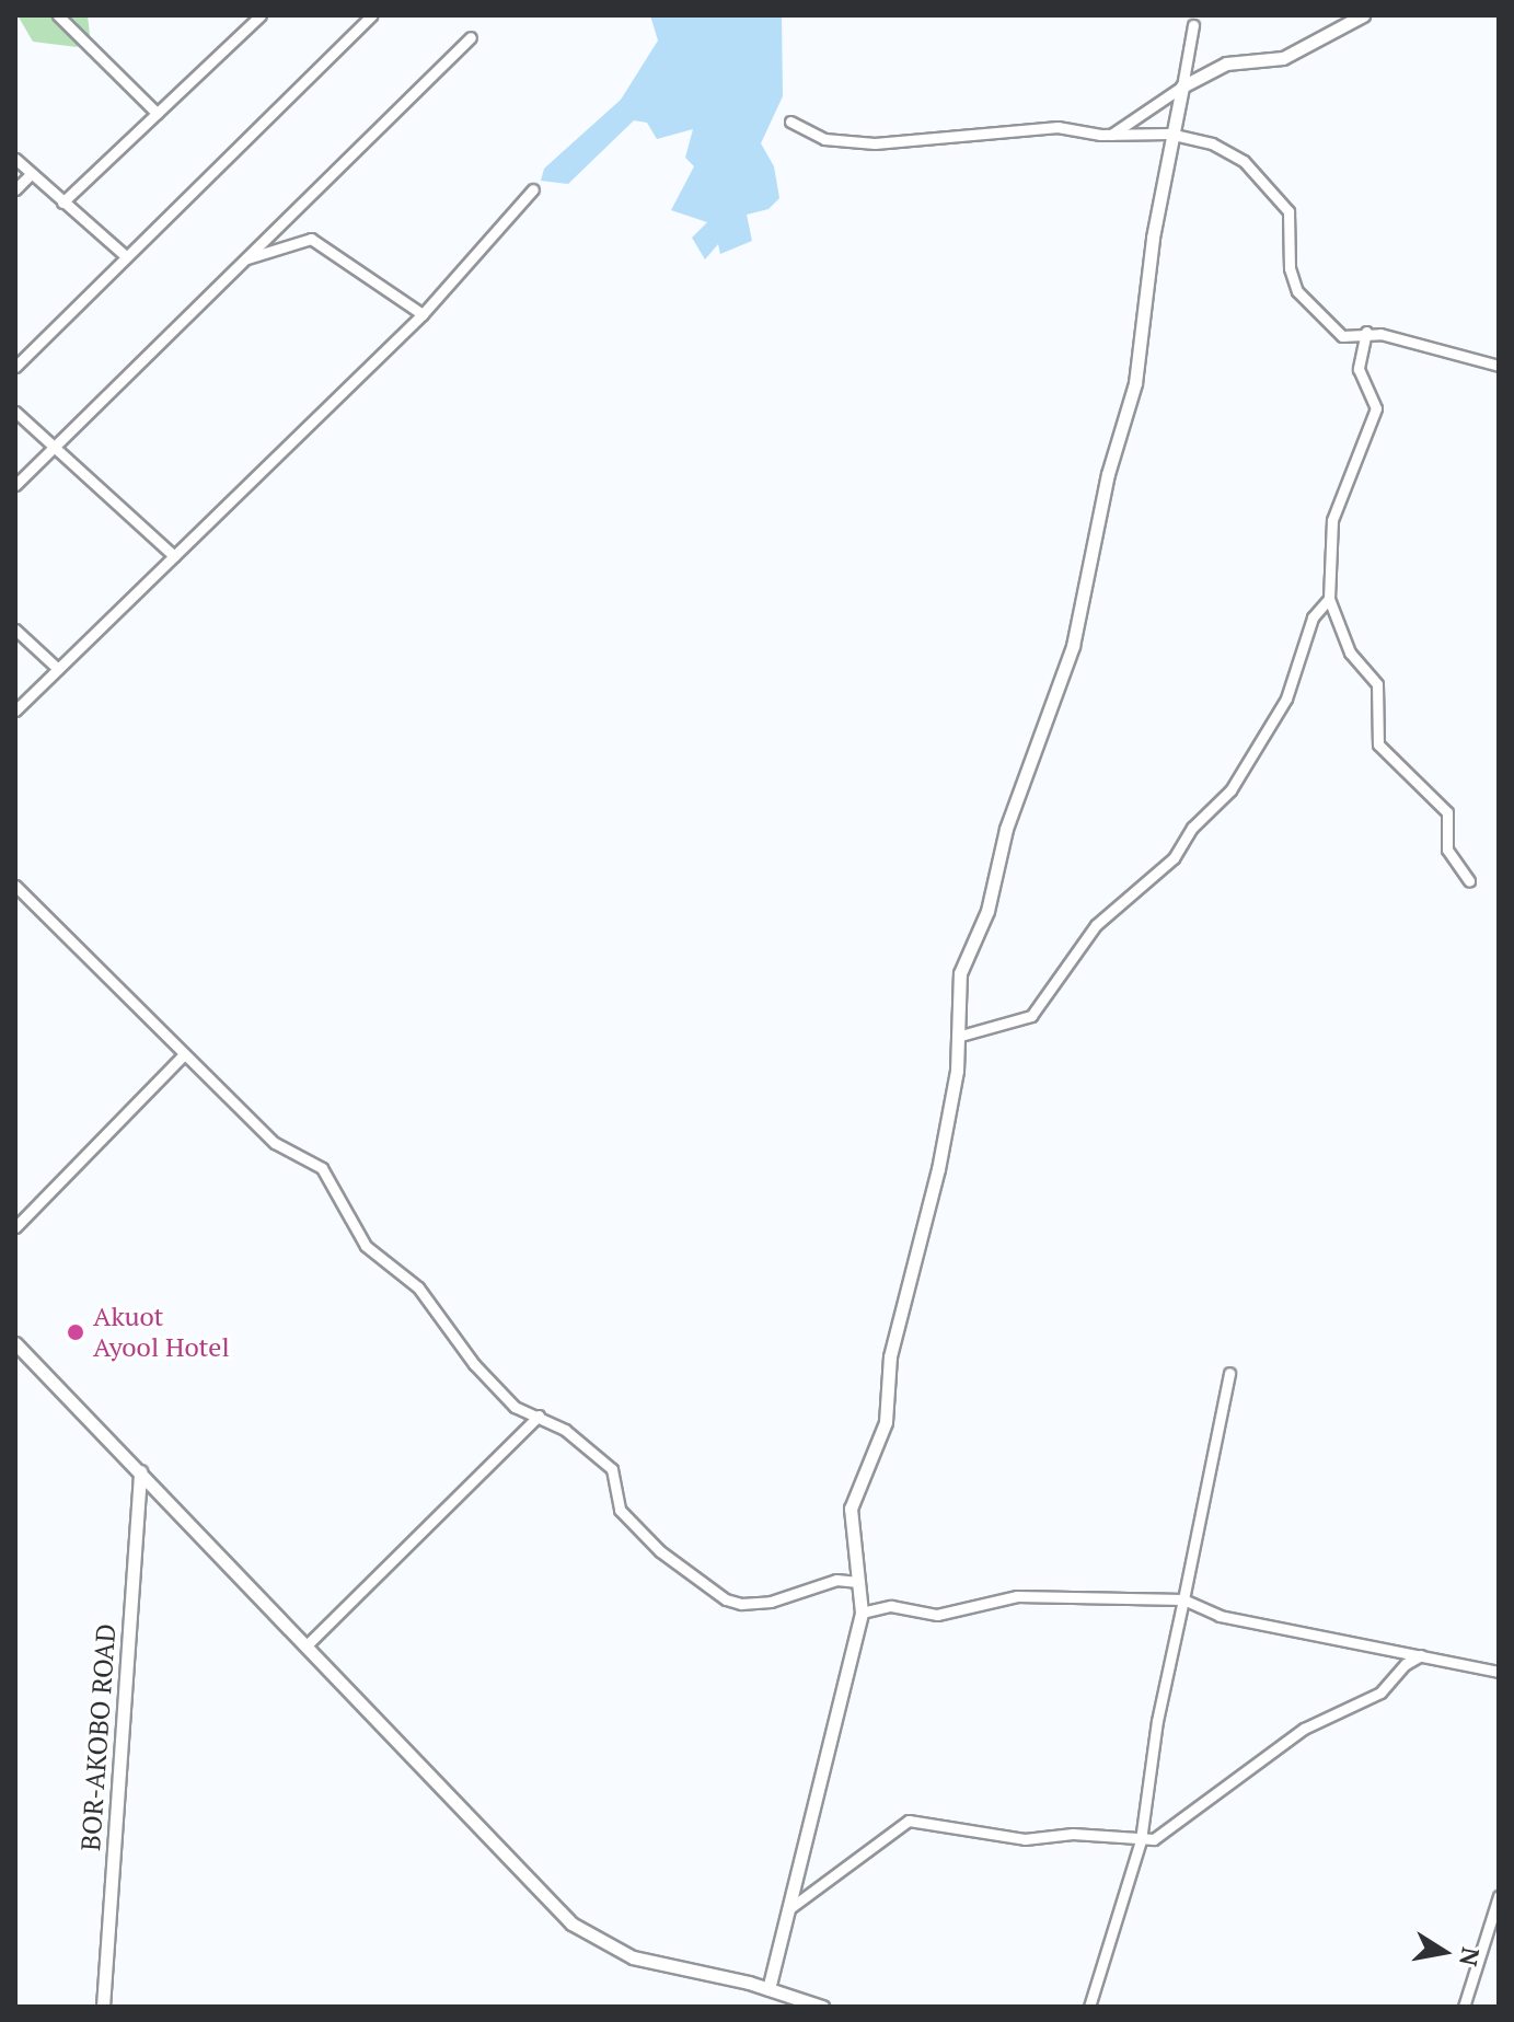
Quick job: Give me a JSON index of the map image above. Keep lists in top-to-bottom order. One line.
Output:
{"streets":{"street":["BOR-AKOBO ROAD"]},"places":["Akuot Ayool Hotel"],"north":"right"}
